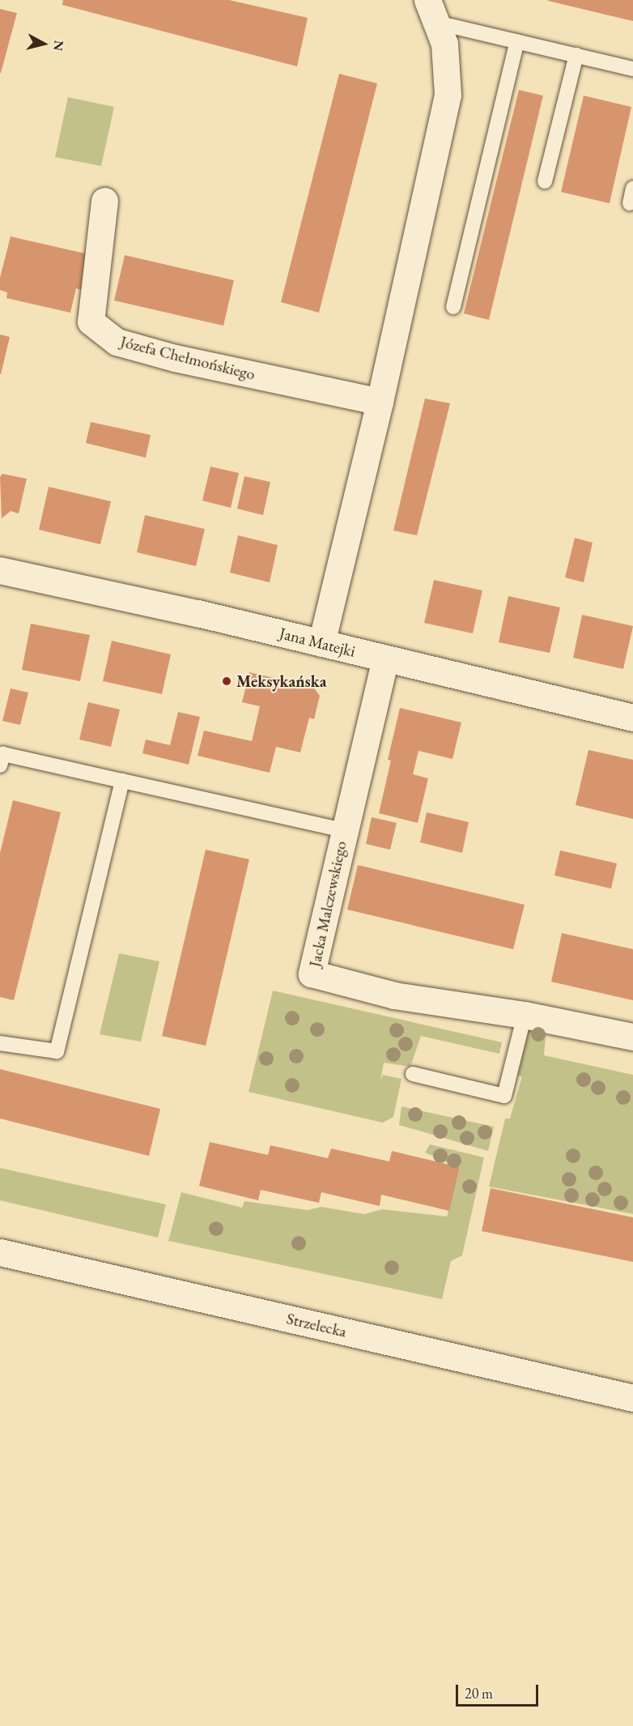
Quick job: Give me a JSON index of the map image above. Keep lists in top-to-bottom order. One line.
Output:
{"streets":{"street":["Józefa Chełmońskiego","Jana Matejki","Jacka Malczewskiego","Strzelecka"]},"crossings":[["Jana Matejki","Jacka Malczewskiego"]],"places":["Meksykańska"],"scale_bar":"20 m","north":"right"}
